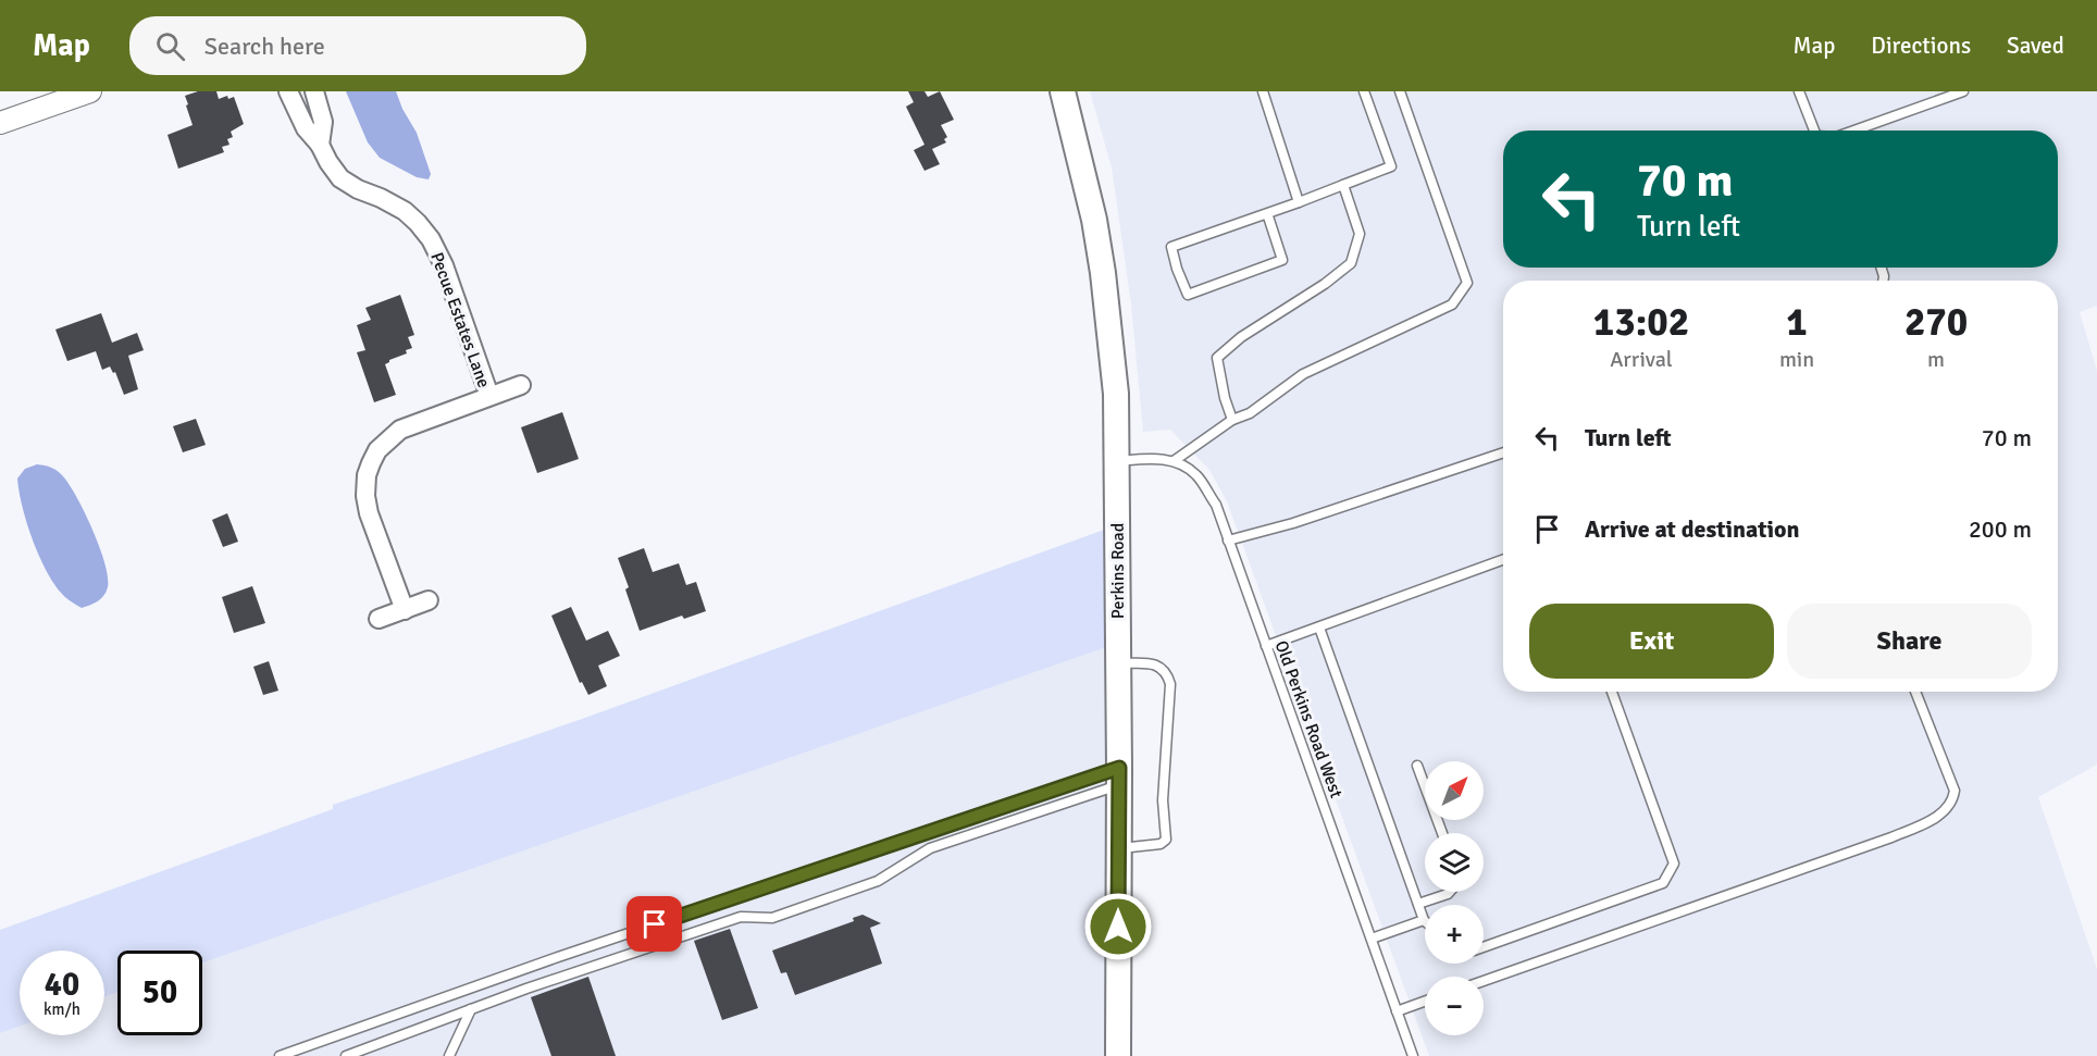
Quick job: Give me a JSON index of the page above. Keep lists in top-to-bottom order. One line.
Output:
{"streets":{"main road":["Perkins Road"],"street":["Pecue Estates Lane"],"lane":["Old Perkins Road West"]},"north":"top right","page":{"header":"Map","search":"Search here","nav":["Map","Directions","Saved"],"turn":["70 m","Turn left"],"eta":["13:02","Arrival","1","min","270","m"],"list":[{"name":"Turn left","value":"70 m"},{"name":"Arrive at destination","value":"200 m"}],"buttons":["Exit","Share"],"map_buttons":["+","−"],"speed":"40 km/h","limit":"50"}}
